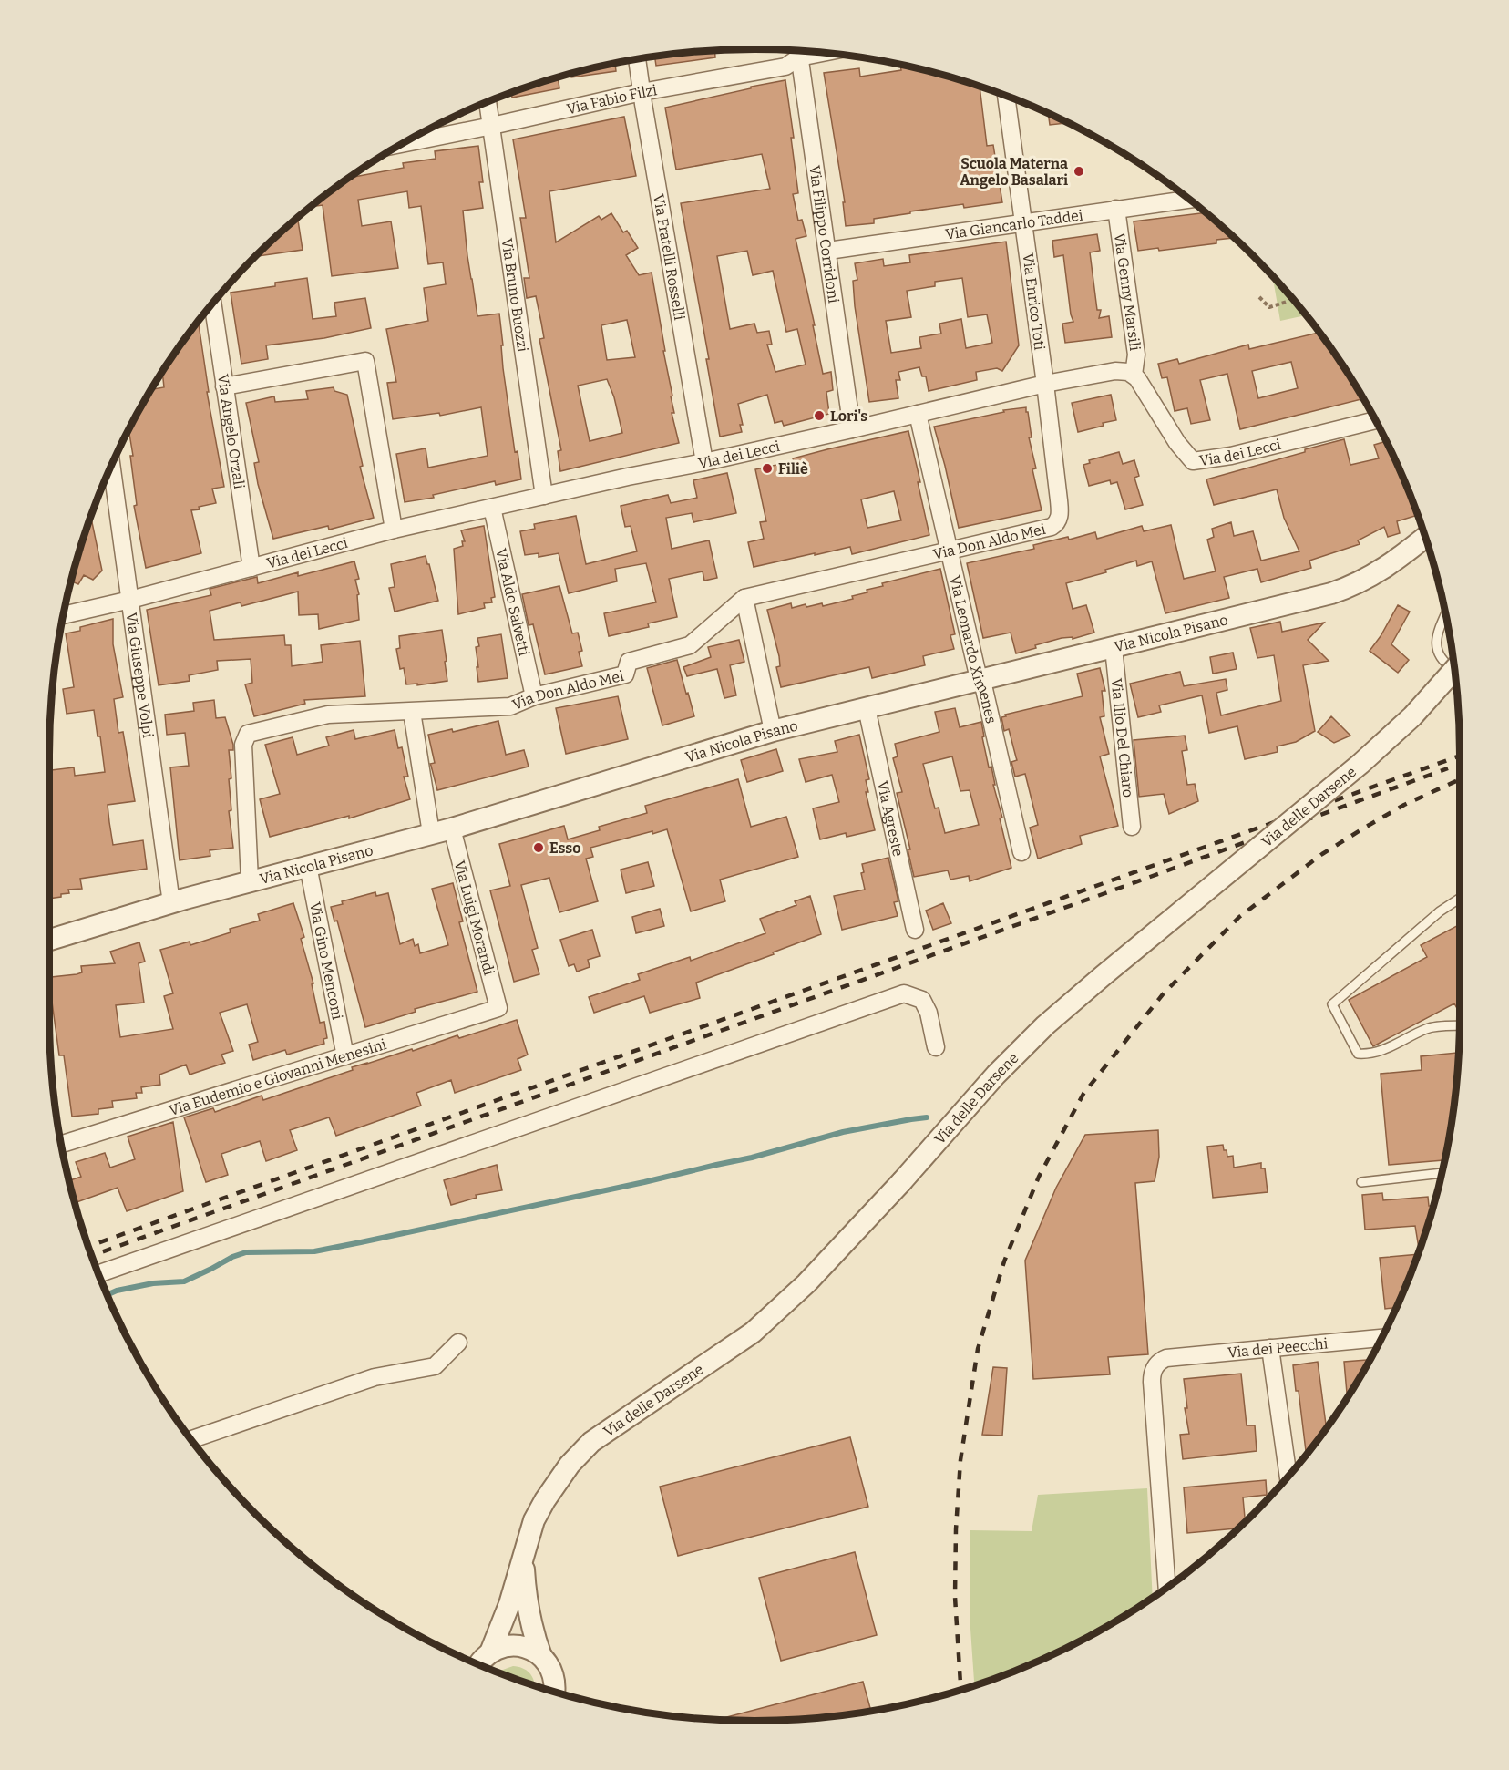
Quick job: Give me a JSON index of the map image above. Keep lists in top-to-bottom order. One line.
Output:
{"streets":{"street":["Via Fabio Filzi","Via Giancarlo Taddei","Via Filippo Corridoni","Via Fratelli Rosselli","Via Genny Marsili","Via Bruno Buozzi","Via Enrico Toti","Via Angelo Orzali","Via dei Lecci","Via Don Aldo Mei","Via Aldo Salvetti","Via Nicola Pisano","Via Leonardo Ximenes","Via Giuseppe Volpi","Via Ilio Del Chiaro","Via delle Darsene","Via Agreste","Via Luigi Morandi","Via Gino Menconi","Via Eudemio e Giovanni Menesini","Via dei Peecchi"]},"crossings":[["Via Fabio Filzi","Via Fratelli Rosselli"],["Via Fabio Filzi","Via Bruno Buozzi"],["Via Giancarlo Taddei","Via Filippo Corridoni"],["Via Giancarlo Taddei","Via Genny Marsili"],["Via Giancarlo Taddei","Via Enrico Toti"],["Via Filippo Corridoni","Via dei Lecci"],["Via Fratelli Rosselli","Via dei Lecci"],["Via Genny Marsili","Via dei Lecci"],["Via Bruno Buozzi","Via dei Lecci"],["Via Enrico Toti","Via dei Lecci"],["Via Enrico Toti","Via Don Aldo Mei"],["Via Angelo Orzali","Via dei Lecci"],["Via dei Lecci","Via Don Aldo Mei"],["Via dei Lecci","Via Aldo Salvetti"],["Via dei Lecci","Via Leonardo Ximenes"],["Via dei Lecci","Via Giuseppe Volpi"],["Via Don Aldo Mei","Via Aldo Salvetti"],["Via Don Aldo Mei","Via Nicola Pisano"],["Via Don Aldo Mei","Via Leonardo Ximenes"],["Via Nicola Pisano","Via Leonardo Ximenes"],["Via Nicola Pisano","Via Giuseppe Volpi"],["Via Nicola Pisano","Via Ilio Del Chiaro"],["Via Nicola Pisano","Via Agreste"],["Via Nicola Pisano","Via Luigi Morandi"],["Via Nicola Pisano","Via Gino Menconi"],["Via Luigi Morandi","Via Eudemio e Giovanni Menesini"],["Via Gino Menconi","Via Eudemio e Giovanni Menesini"]],"places":["Scuola Materna Angelo Basalari","Lori's","Filiè","Esso"]}
